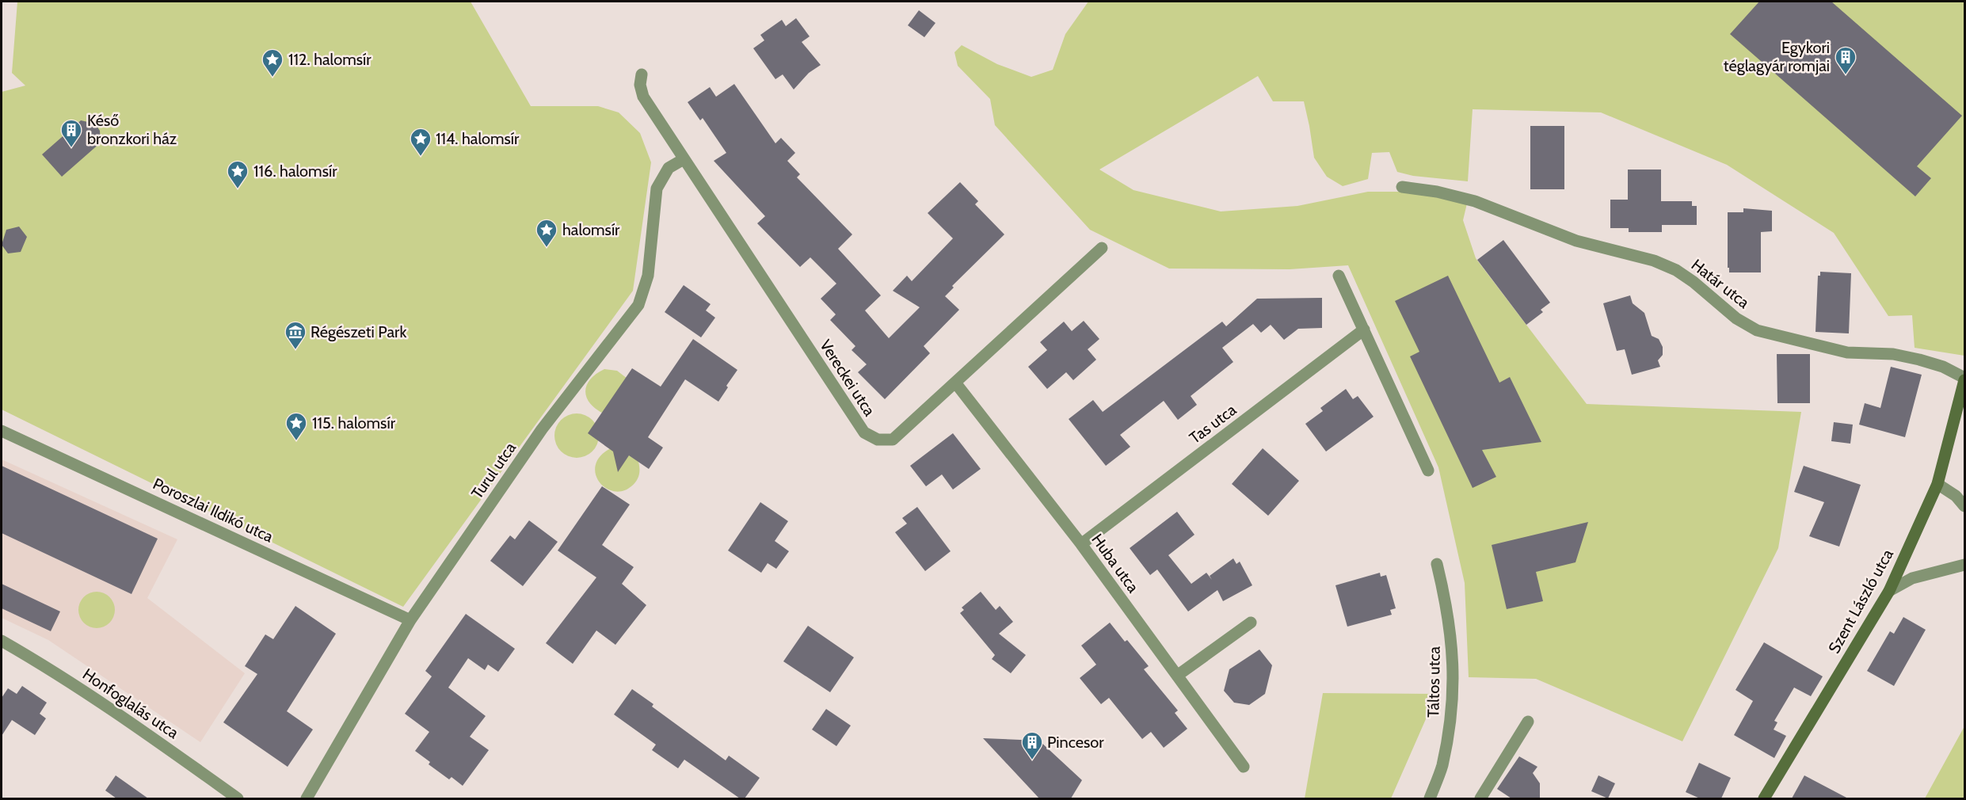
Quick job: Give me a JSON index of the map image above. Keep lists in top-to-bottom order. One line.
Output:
{"streets":{"street":["Határ utca","Vereckei utca","Tas utca","Turul utca","Poroszlai Ildikó utca","Huba utca","Szent László utca","Táltos utca","Honfoglalás utca"]},"crossings":[["Határ utca","Szent László utca"],["Vereckei utca","Turul utca"],["Vereckei utca","Huba utca"],["Tas utca","Huba utca"],["Turul utca","Poroszlai Ildikó utca"]],"places":{"building":["Egykori téglagyár romjai","Késő bronzkori ház","Pincesor"],"place":["112. halomsír","114. halomsír","116. halomsír","halomsír","115. halomsír"],"museum":["Régészeti Park"]}}
